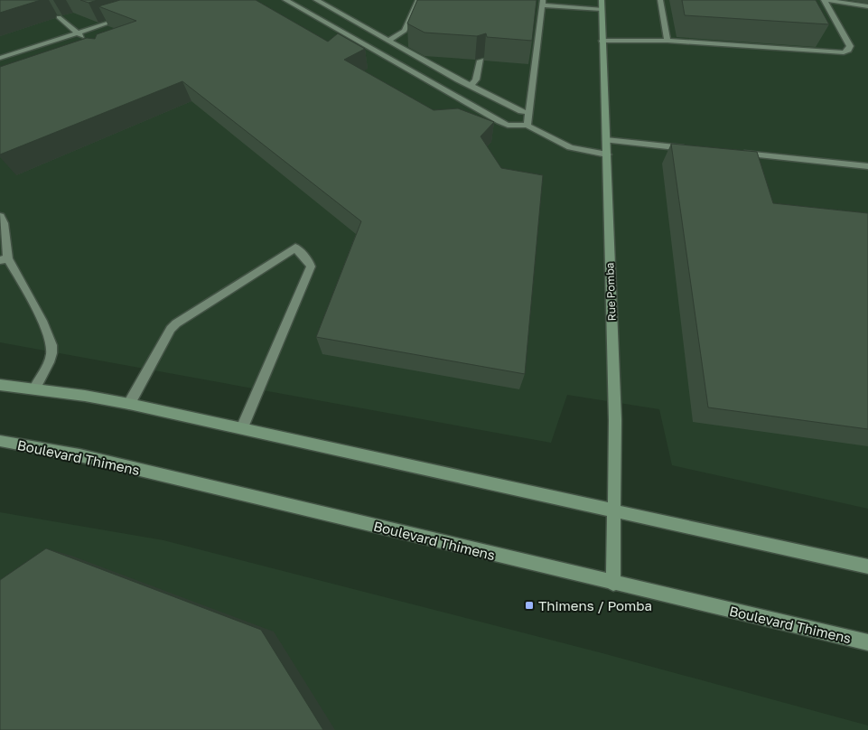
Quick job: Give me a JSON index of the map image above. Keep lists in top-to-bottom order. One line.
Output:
{"streets":{"street":["Rue Pomba","Boulevard Thimens"]},"crossings":[["Rue Pomba","Boulevard Thimens"]],"places":{"transit":["Thimens / Pomba"]}}
